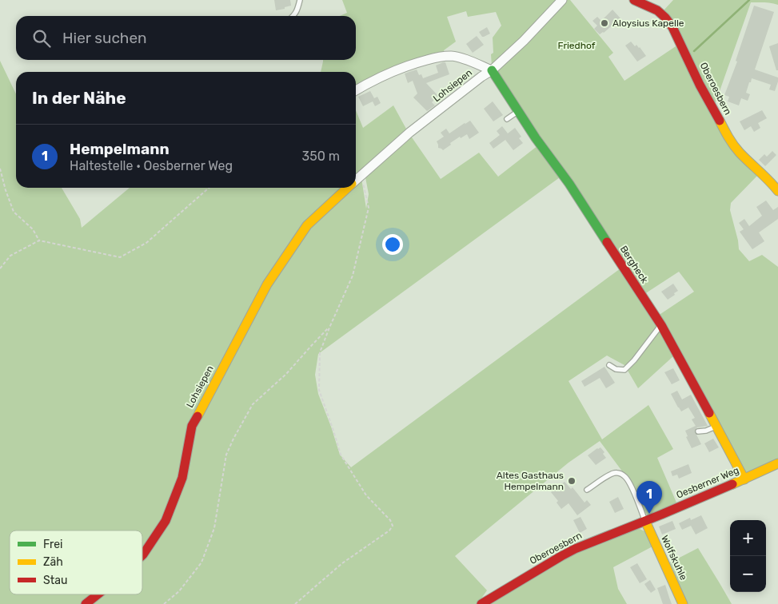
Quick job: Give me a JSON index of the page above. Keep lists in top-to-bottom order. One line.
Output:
{"streets":{"street":["Lohsiepen","Oberoesbern","Bergheck","Oesberner Weg","Wolfskuhle"]},"crossings":[["Lohsiepen","Bergheck"],["Oberoesbern","Oesberner Weg"],["Oberoesbern","Wolfskuhle"],["Bergheck","Oesberner Weg"],["Oesberner Weg","Wolfskuhle"]],"parks":["Friedhof"],"places":["Aloysius Kapelle","Altes Gasthaus Hempelmann"],"legend":["Frei","Zäh","Stau"],"page":{"search":"Hier suchen","heading":"In der Nähe","list":[{"mark":"1","name":"Hempelmann","note":"Haltestelle · Oesberner Weg","value":"350 m"}],"pins":"1","map_buttons":["+","−"]}}
